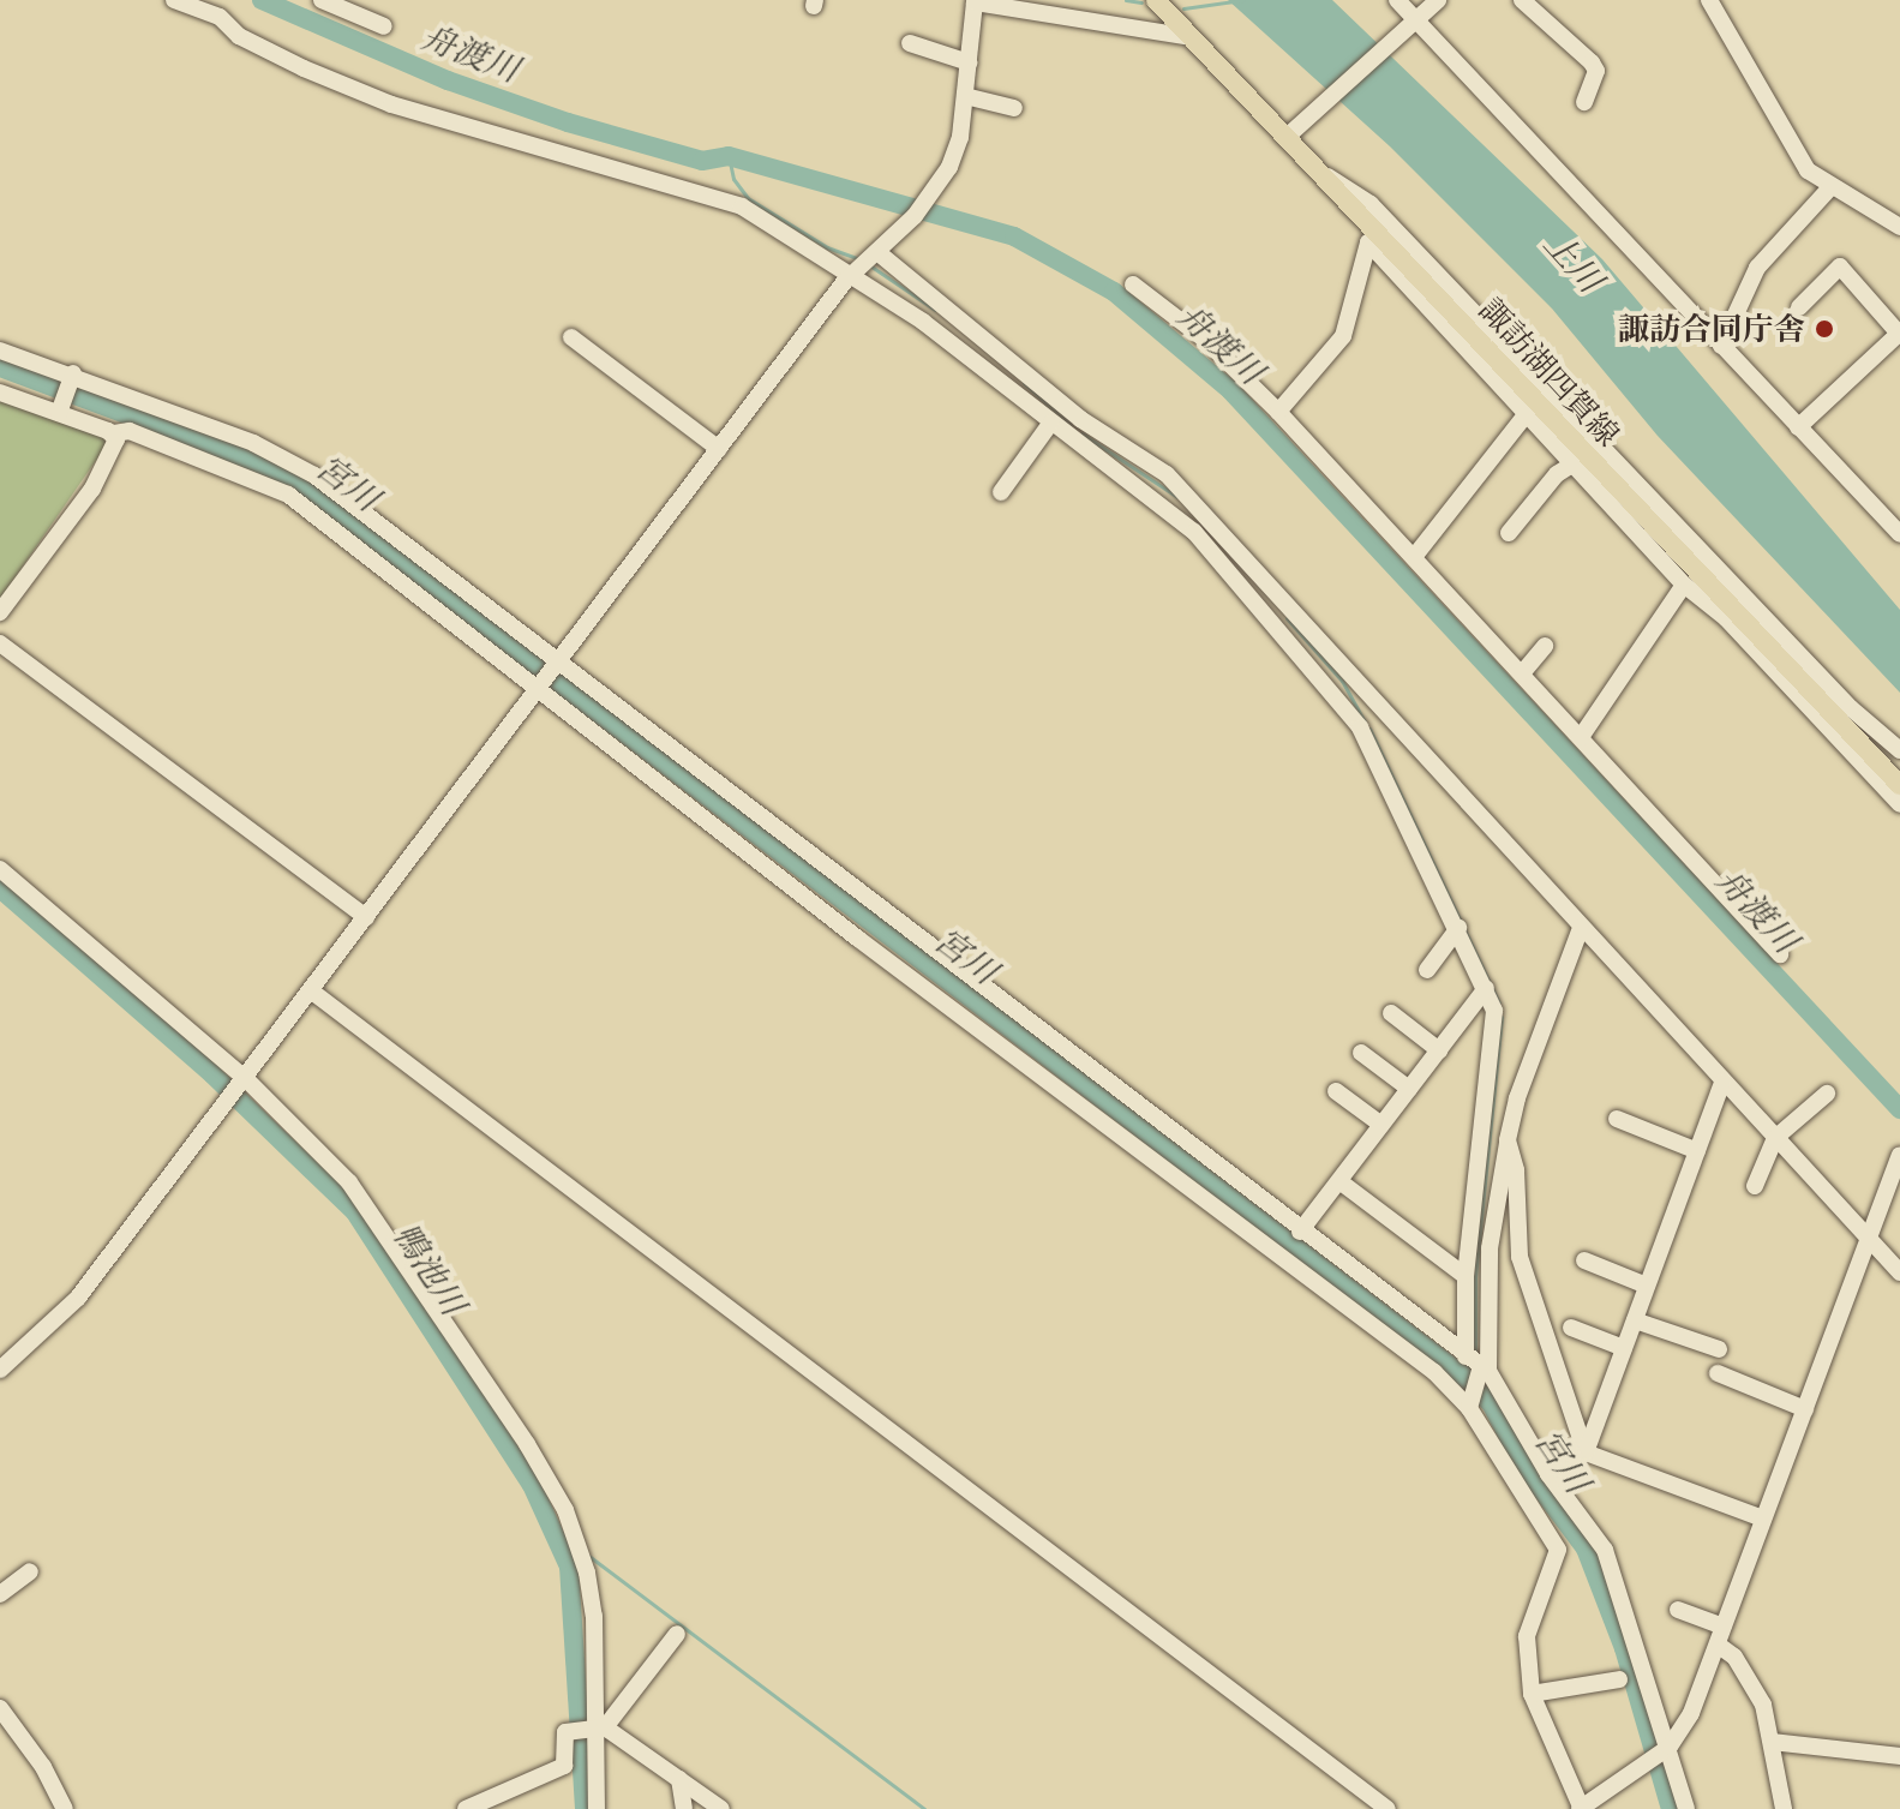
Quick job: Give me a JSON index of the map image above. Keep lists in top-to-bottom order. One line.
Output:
{"streets":{"main road":["諏訪湖四賀線"]},"water":["舟渡川","上川","宮川","鴨池川"],"places":["諏訪合同庁舎"]}
